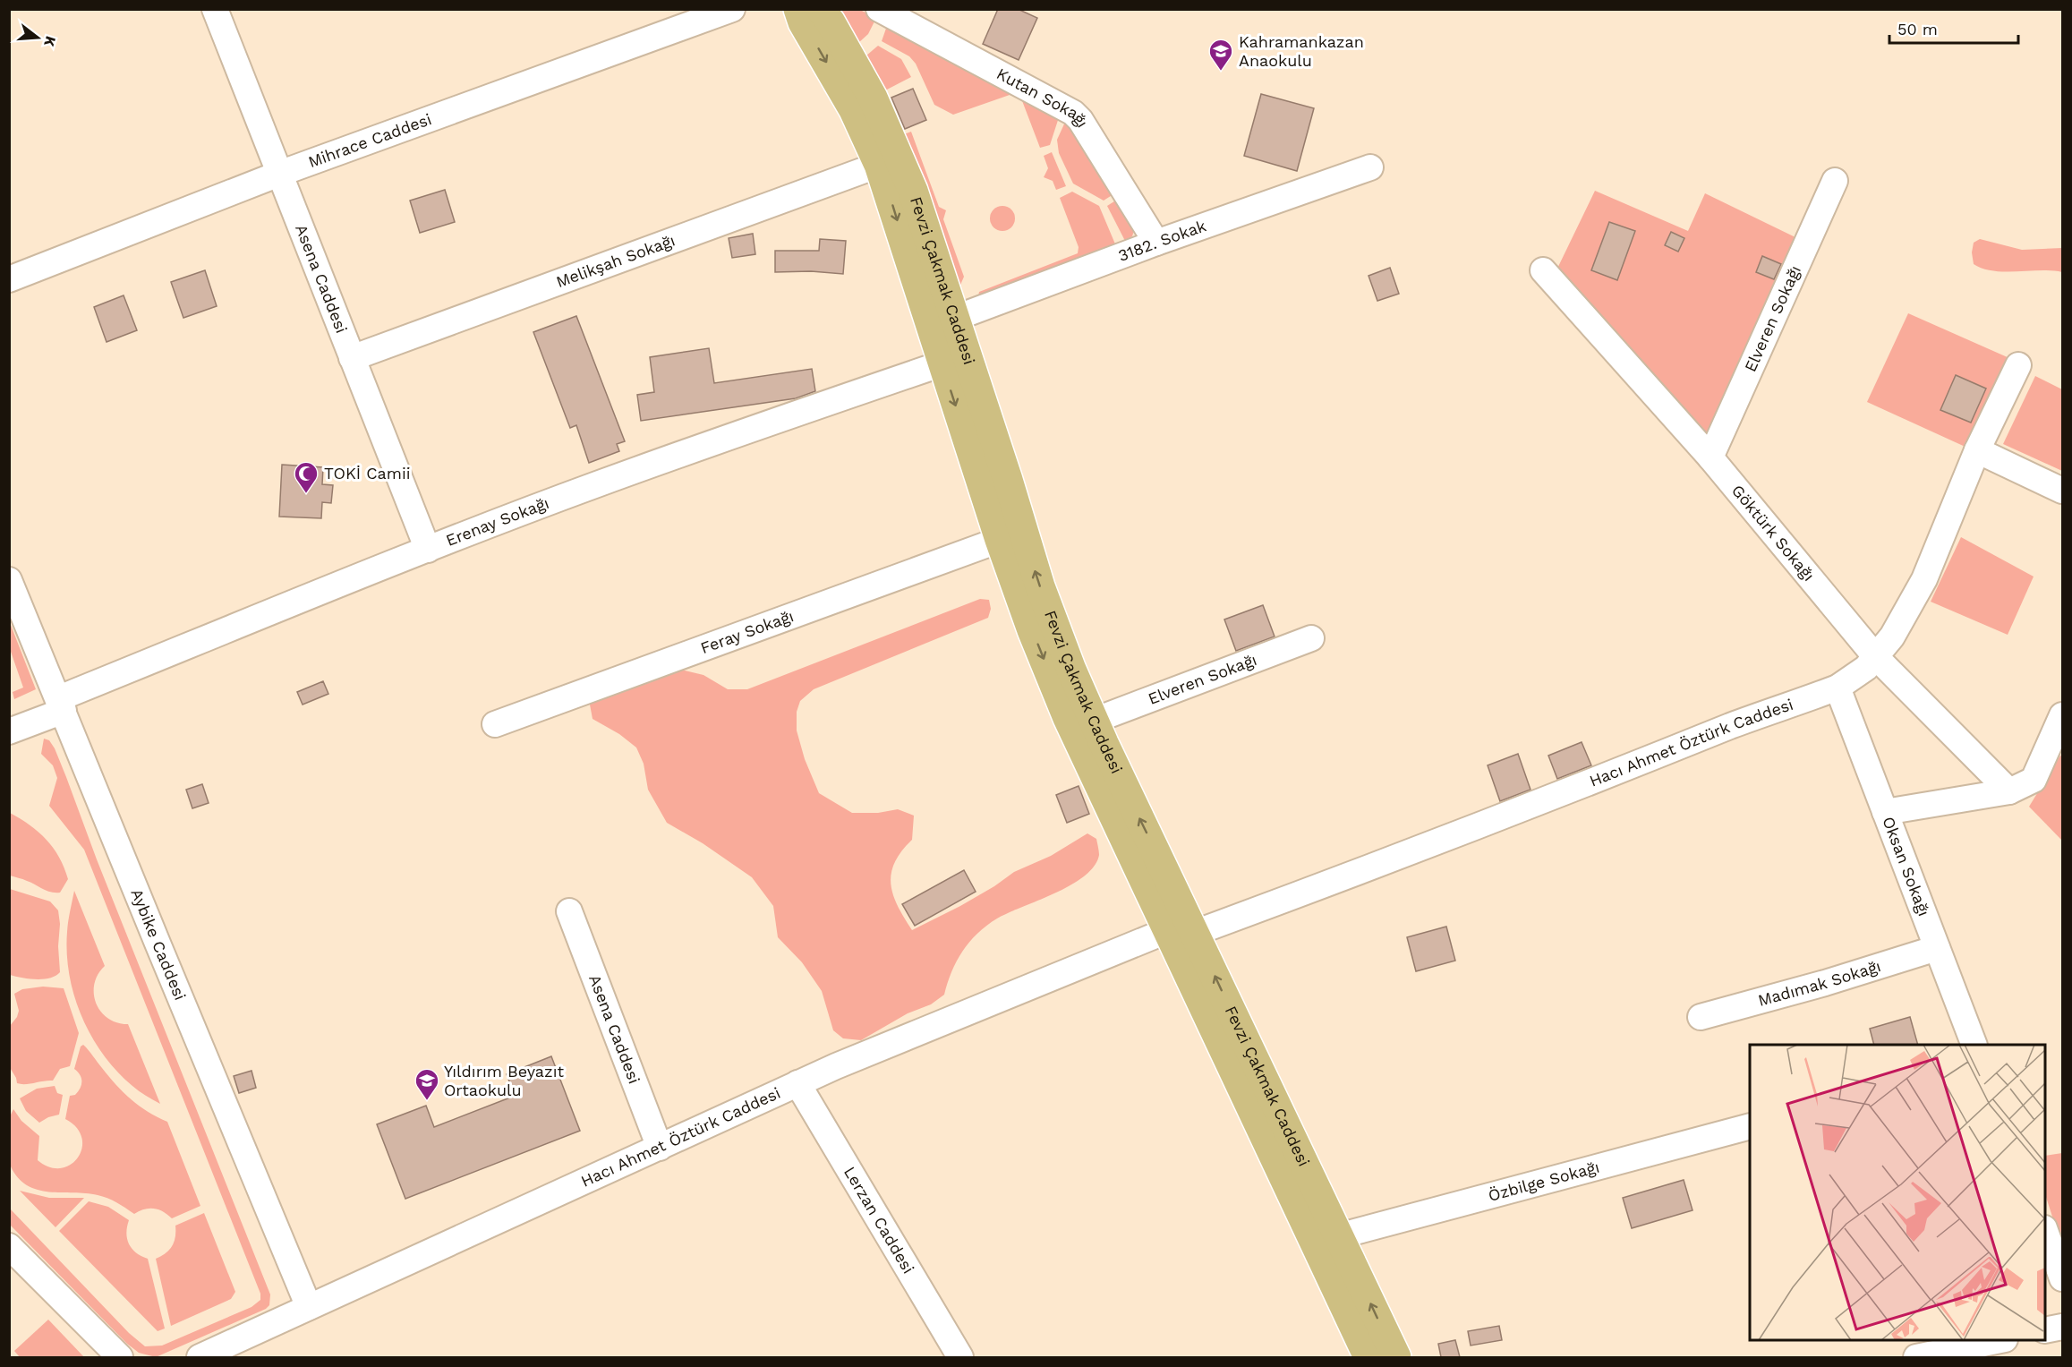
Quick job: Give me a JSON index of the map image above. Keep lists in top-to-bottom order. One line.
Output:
{"streets":{"main road":["Fevzi Çakmak Caddesi"],"street":["Kutan Sokağı","Mihrace Caddesi","3182. Sokak","Melikşah Sokağı","Asena Caddesi","Elveren Sokağı","Erenay Sokağı","Göktürk Sokağı","Feray Sokağı","Hacı Ahmet Öztürk Caddesi","Oksan Sokağı","Aybike Caddesi","Madımak Sokağı","Özbilge Sokağı","Lerzan Caddesi"]},"crossings":[["Kutan Sokağı","3182. Sokak"],["Mihrace Caddesi","Asena Caddesi"],["3182. Sokak","Fevzi Çakmak Caddesi"],["Melikşah Sokağı","Asena Caddesi"],["Melikşah Sokağı","Fevzi Çakmak Caddesi"],["Asena Caddesi","Erenay Sokağı"],["Asena Caddesi","Hacı Ahmet Öztürk Caddesi"],["Fevzi Çakmak Caddesi","Elveren Sokağı"],["Fevzi Çakmak Caddesi","Erenay Sokağı"],["Fevzi Çakmak Caddesi","Feray Sokağı"],["Fevzi Çakmak Caddesi","Hacı Ahmet Öztürk Caddesi"],["Fevzi Çakmak Caddesi","Özbilge Sokağı"],["Elveren Sokağı","Göktürk Sokağı"],["Erenay Sokağı","Aybike Caddesi"],["Göktürk Sokağı","Hacı Ahmet Öztürk Caddesi"],["Hacı Ahmet Öztürk Caddesi","Oksan Sokağı"],["Hacı Ahmet Öztürk Caddesi","Aybike Caddesi"],["Hacı Ahmet Öztürk Caddesi","Lerzan Caddesi"],["Oksan Sokağı","Madımak Sokağı"]],"places":{"school or university":["Kahramankazan Anaokulu","Yıldırım Beyazıt Ortaokulu"],"mosque":["TOKİ Camii"]},"scale_bar":"50 m","north":"right"}
